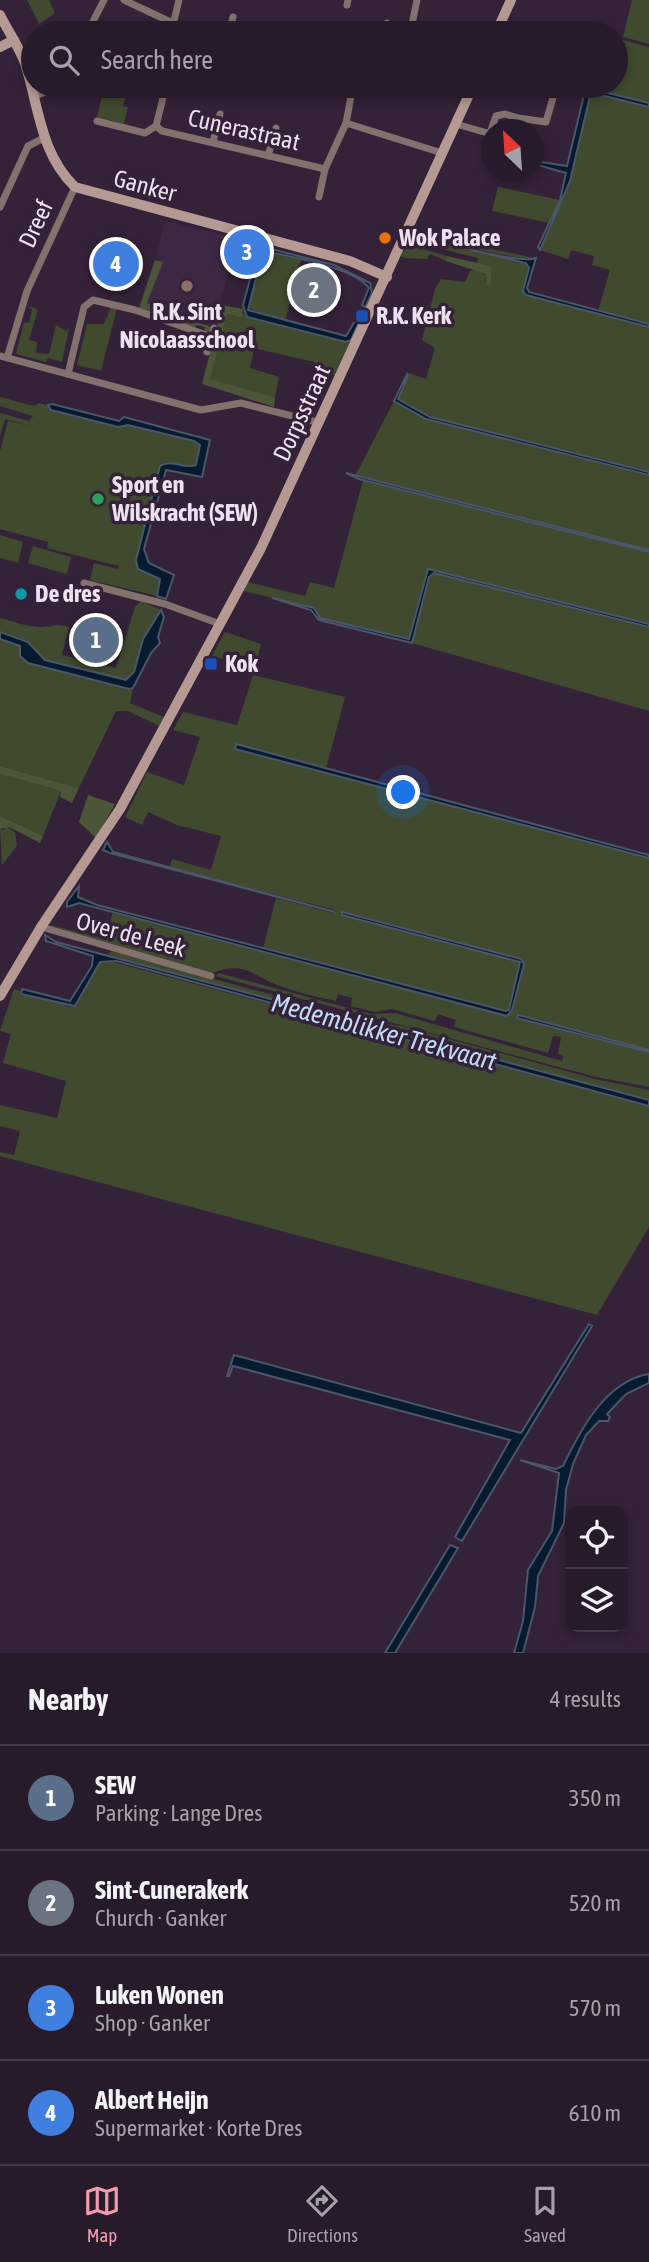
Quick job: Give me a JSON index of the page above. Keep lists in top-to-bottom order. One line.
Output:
{"streets":{"street":["Cunerastraat","Ganker","Dreef","Dorpsstraat","Over de Leek"]},"crossings":[["Ganker","Dreef"],["Ganker","Dorpsstraat"],["Dorpsstraat","Over de Leek"]],"water":["Medemblikker Trekvaart"],"places":{"other":["Wok Palace","R.K. Sint Nicolaasschool","Sport en Wilskracht (SEW)","De dres"],"transit":["R.K. Kerk","Kok"]},"north":"top left","page":{"search":"Search here","pins":["3","4","2","1"],"heading":["Nearby","4 results"],"list":[{"mark":"1","name":"SEW","note":"Parking · Lange Dres","value":"350 m"},{"mark":"2","name":"Sint-Cunerakerk","note":"Church · Ganker","value":"520 m"},{"mark":"3","name":"Luken Wonen","note":"Shop · Ganker","value":"570 m"},{"mark":"4","name":"Albert Heijn","note":"Supermarket · Korte Dres","value":"610 m"}],"nav":["Map","Directions","Saved"]}}
